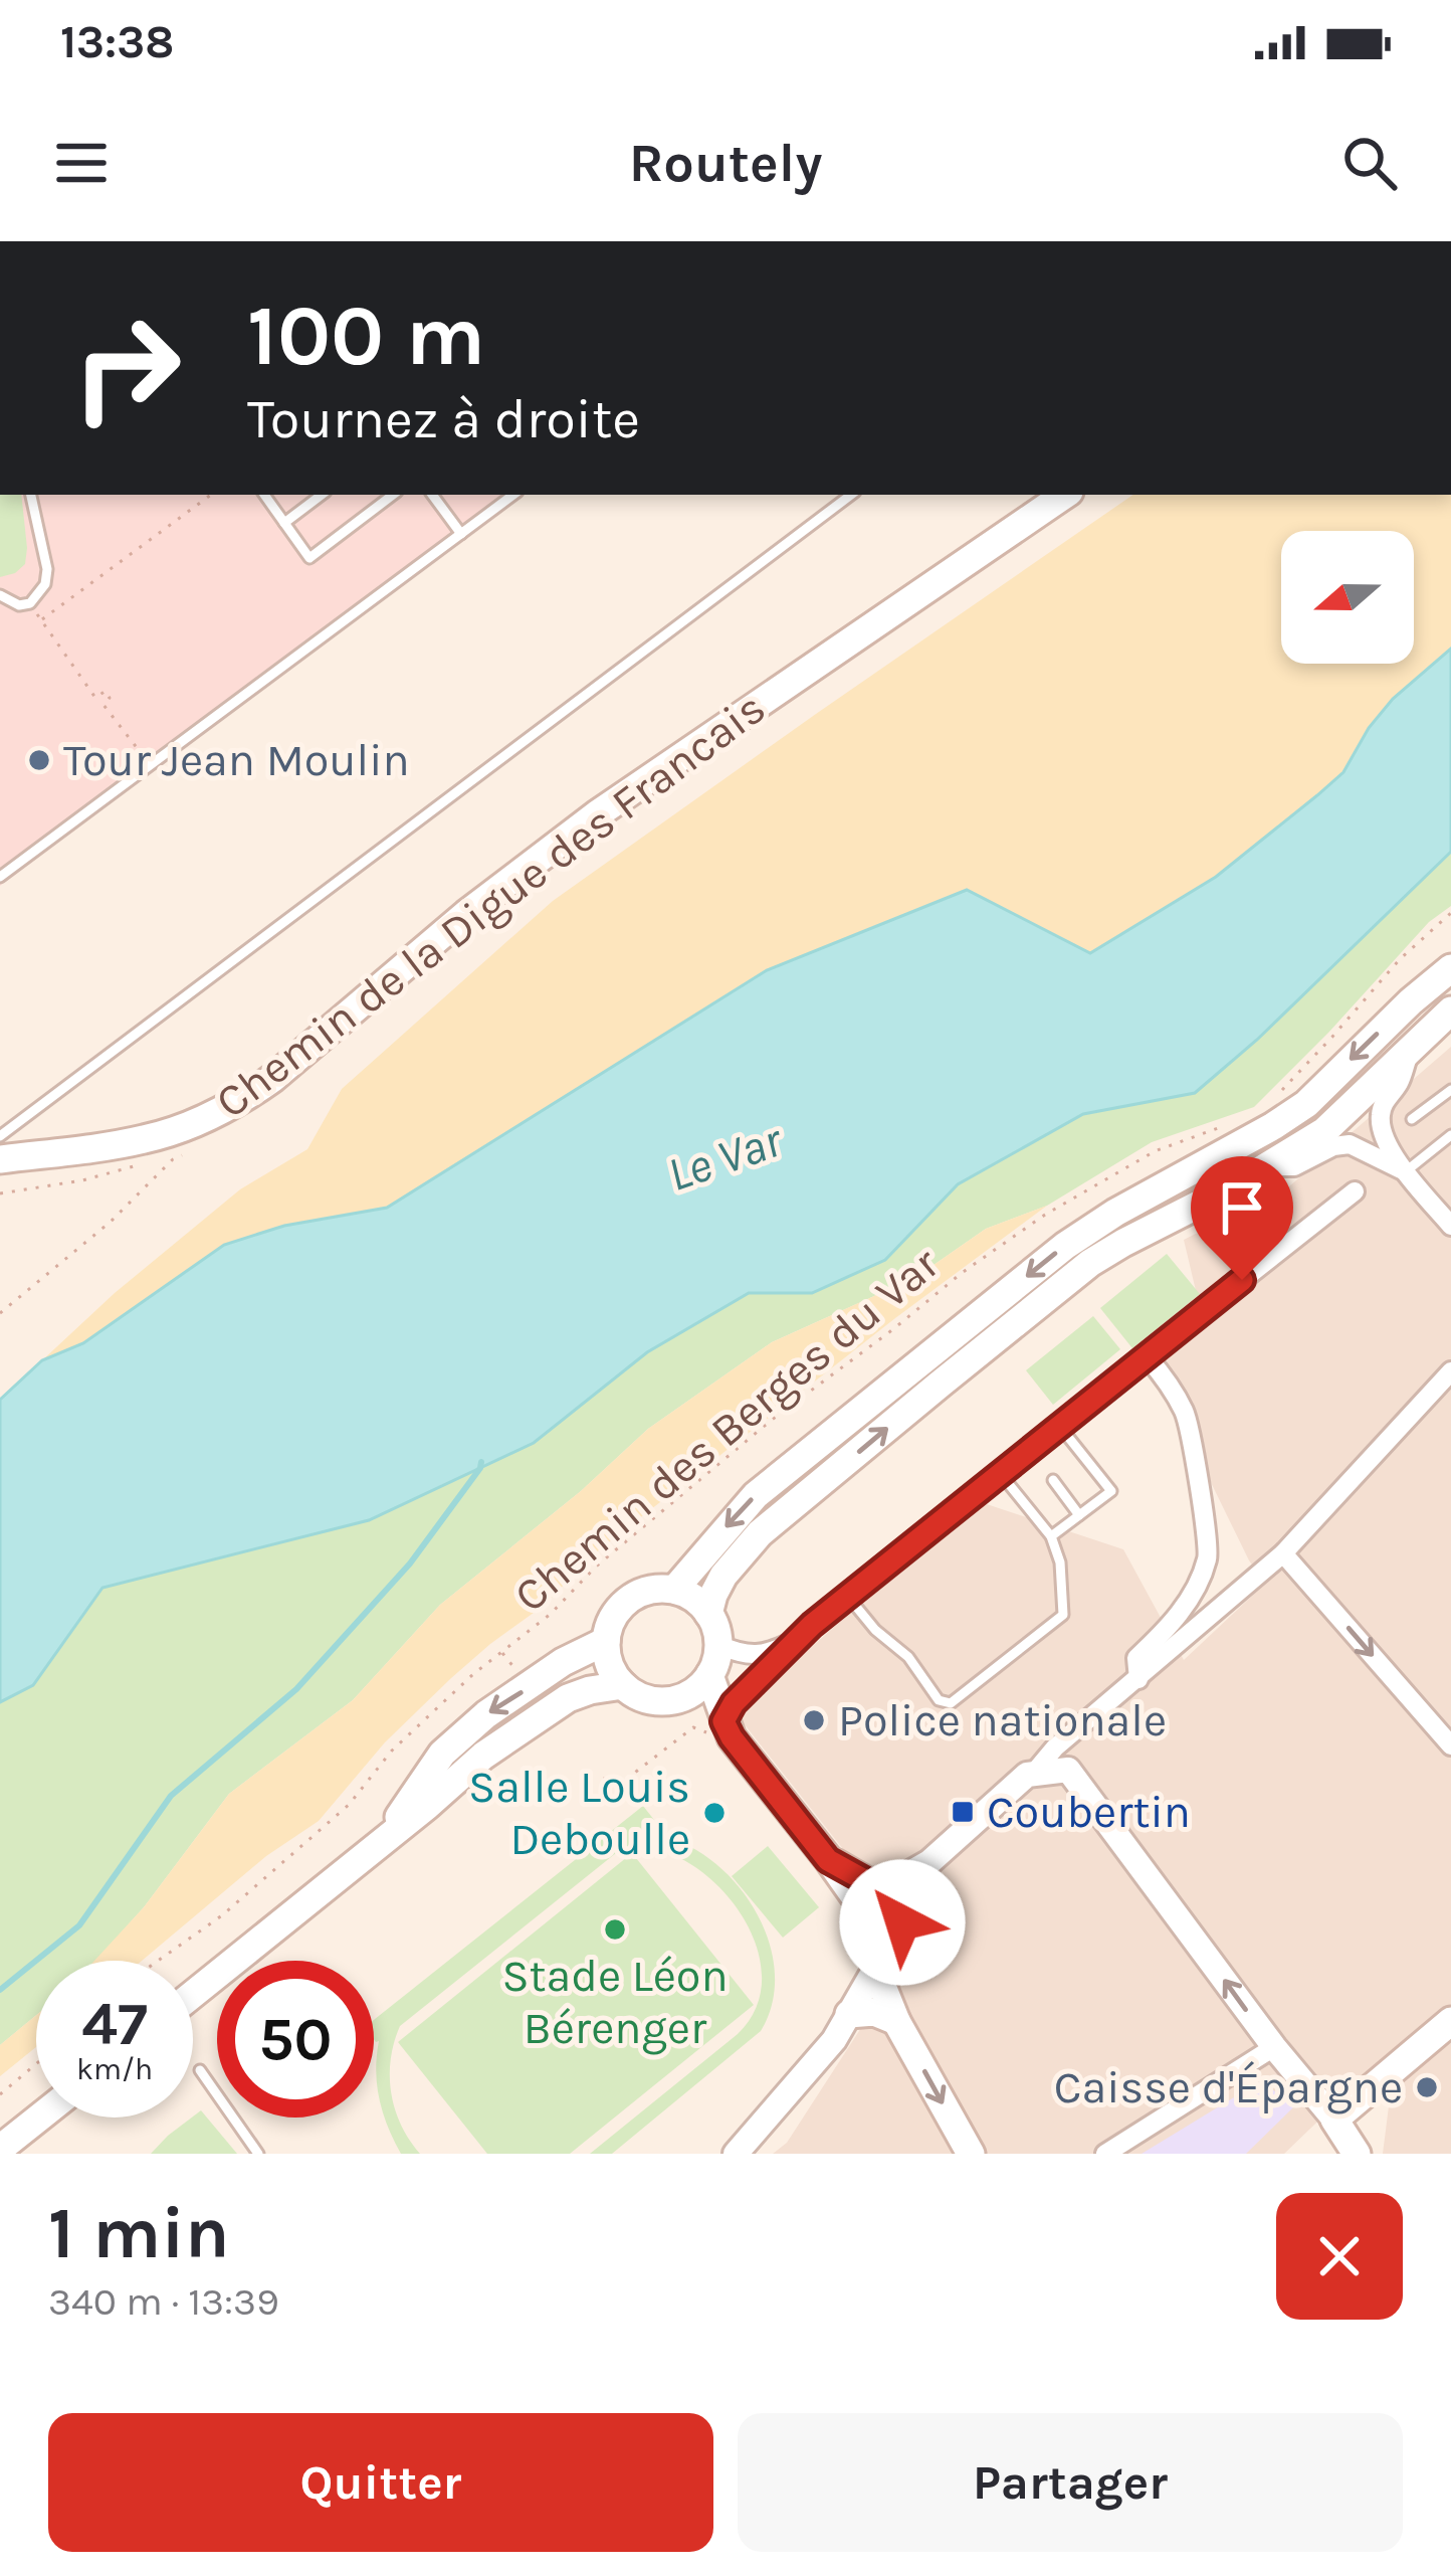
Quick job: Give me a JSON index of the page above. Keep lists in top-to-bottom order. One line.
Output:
{"streets":{"main road":["Chemin de la Digue des Francais"],"path":["Chemin des Berges du Var"]},"water":["Le Var"],"places":{"other":["Tour Jean Moulin","Police nationale","Salle Louis Deboulle","Stade Léon Bérenger","Caisse d'Épargne"],"transit":["Coubertin"]},"north":"left","page":{"status":"13:38","header":"Routely","turn":["100 m","Tournez à droite"],"speed":"47 km/h","limit":"50","heading":["1 min","340 m · 13:39"],"buttons":["Quitter","Partager"]}}
